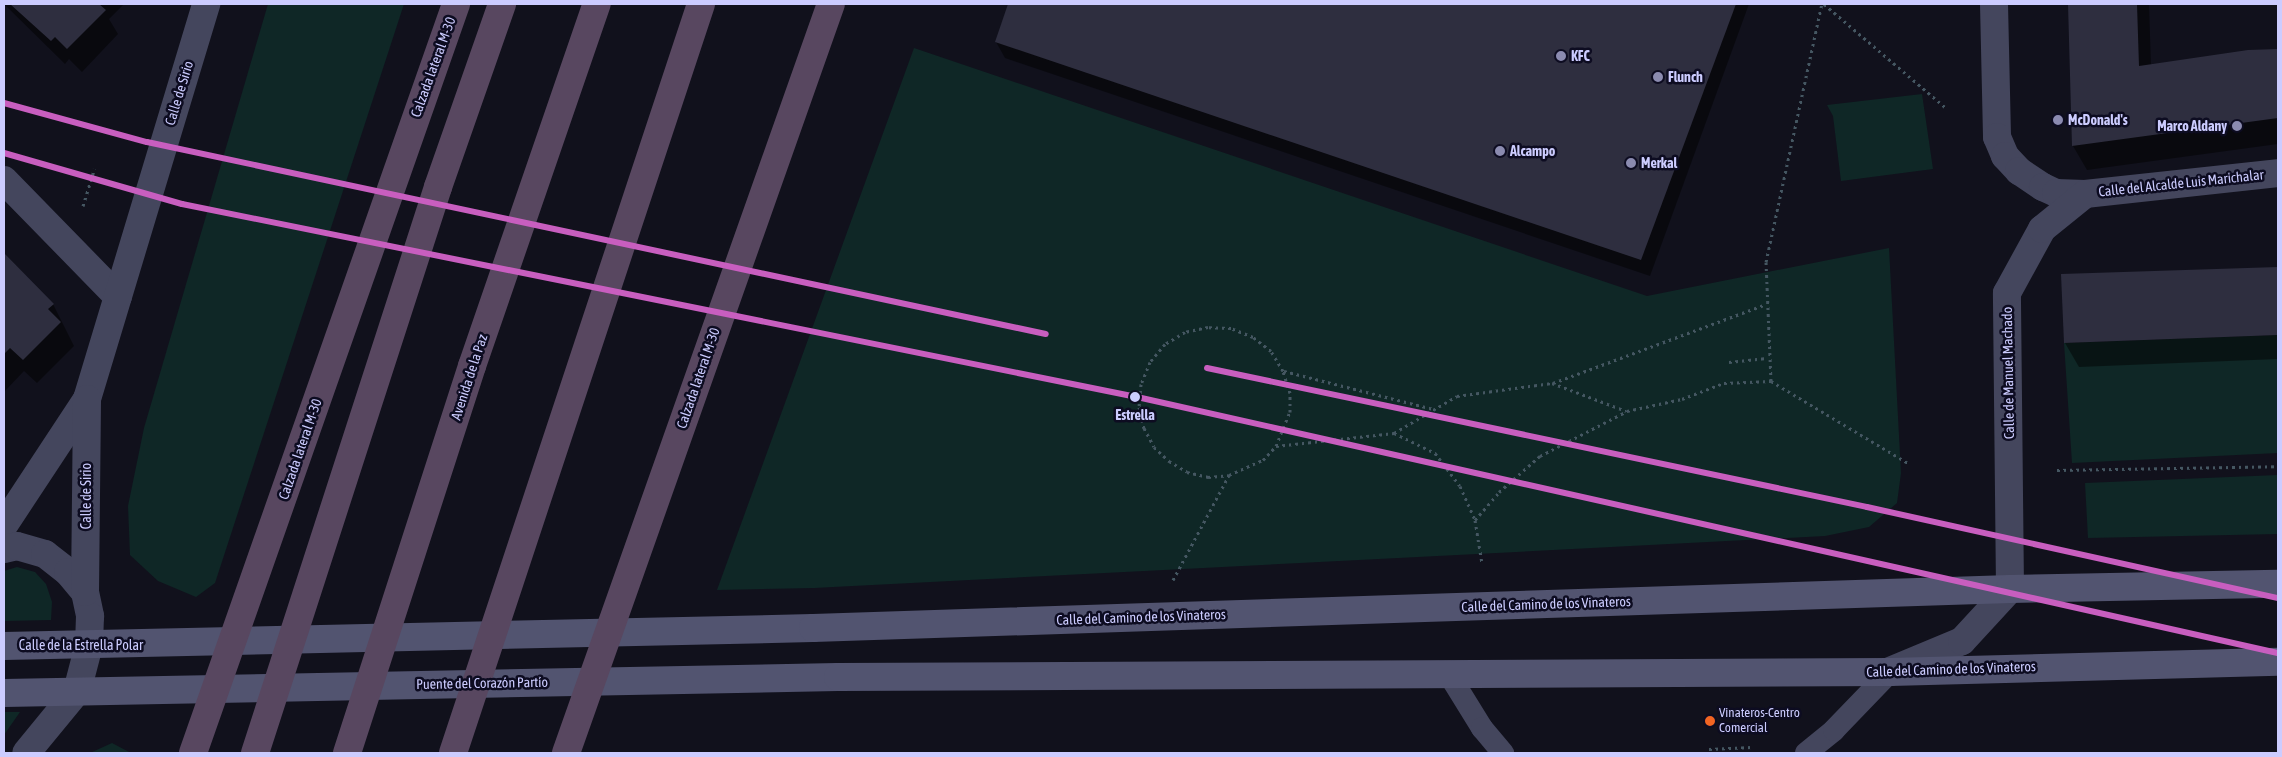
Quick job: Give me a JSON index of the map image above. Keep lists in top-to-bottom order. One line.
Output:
{"streets":{"highway":["Calzada lateral M-30","Avenida de la Paz"],"main road":["Calle del Camino de los Vinateros","Calle de la Estrella Polar","Puente del Corazón Partío"],"street":["Calle de Sirio","Calle del Alcalde Luis Marichalar","Calle de Manuel Machado"]},"crossings":[["Calle de Sirio","Calle de la Estrella Polar"],["Calle de Sirio","Puente del Corazón Partío"],["Calle del Alcalde Luis Marichalar","Calle de Manuel Machado"],["Calle de Manuel Machado","Calle del Camino de los Vinateros"],["Calle del Camino de los Vinateros","Calle de la Estrella Polar"],["Calle del Camino de los Vinateros","Puente del Corazón Partío"]],"places":["KFC","Flunch","McDonald's","Marco Aldany","Alcampo","Merkal","Estrella","Vinateros-Centro Comercial"]}
